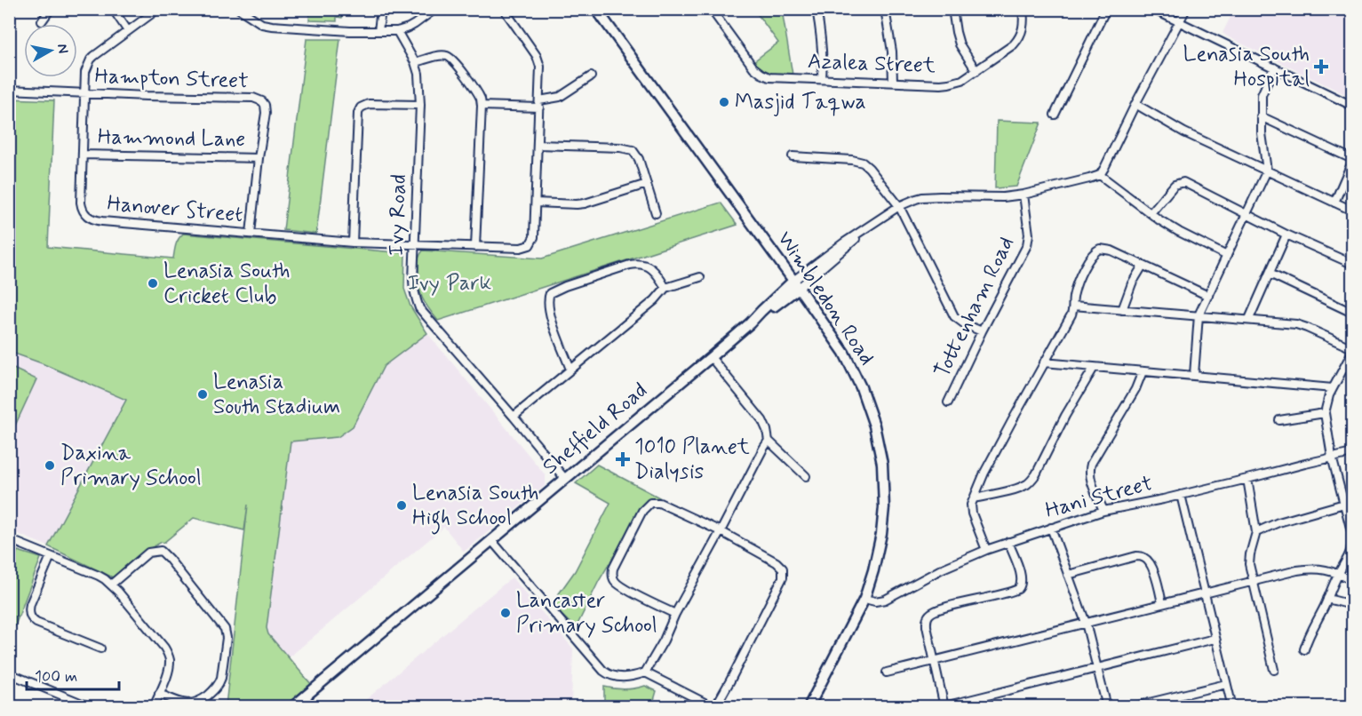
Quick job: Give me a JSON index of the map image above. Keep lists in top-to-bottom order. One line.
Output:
{"streets":{"street":["Azalea Street","Hampton Street","Hammond Lane","Hanover Street","Ivy Road","Wimbledon Road","Tottenham Road","Sheffield Road","Hani Street"]},"crossings":[["Hampton Street","Hammond Lane"],["Hampton Street","Hanover Street"],["Hammond Lane","Hanover Street"],["Hanover Street","Ivy Road"],["Ivy Road","Sheffield Road"],["Wimbledon Road","Sheffield Road"],["Wimbledon Road","Hani Street"]],"parks":["Ivy Park"],"places":{"health":["Lenasia South Hospital","1010 Planet Dialysis"],"other":["Masjid Taqwa","Lenasia South Cricket Club","Lenasia South Stadium","Daxina Primary School","Lenasia South High School","Lancaster Primary School"]},"scale_bar":"100 m","north":"right"}
